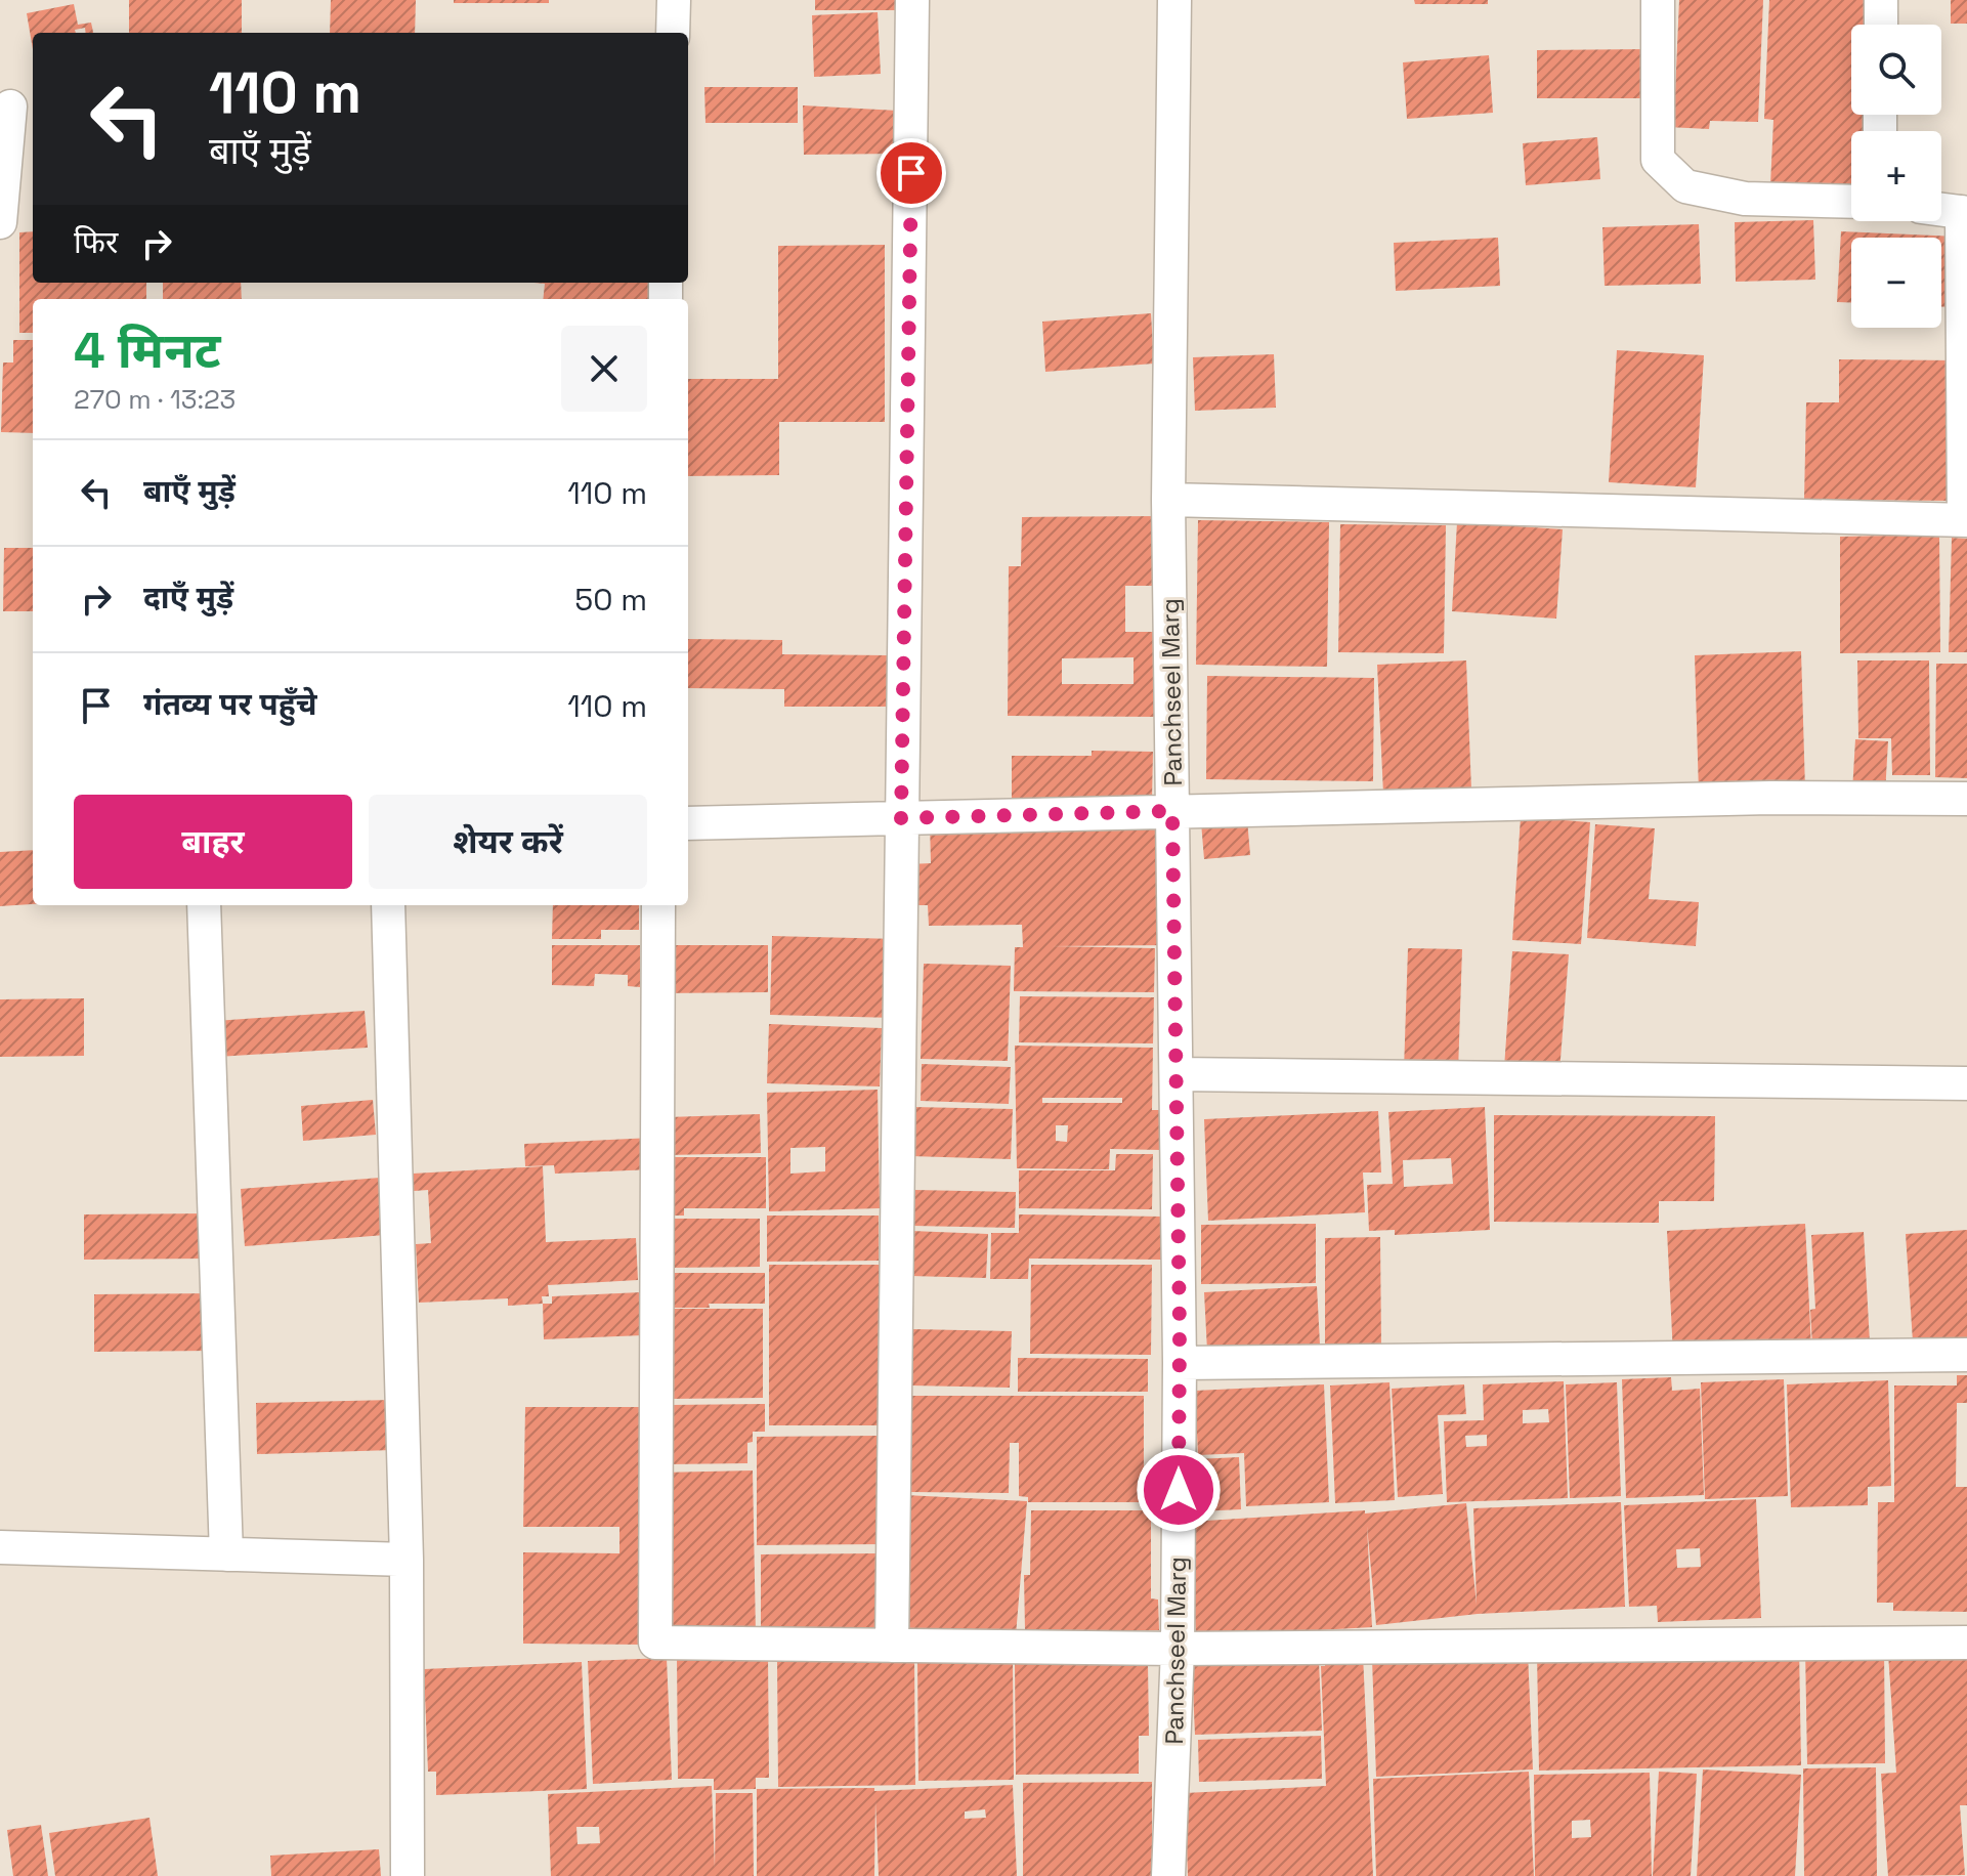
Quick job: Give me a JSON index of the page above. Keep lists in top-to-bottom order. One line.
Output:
{"streets":{"street":["Panchseel Marg"]},"page":{"map_buttons":["+","−"],"turn":["110 m","बाएँ मुड़ें"],"then":"फिर","heading":["4 मिनट","270 m · 13:23"],"list":[{"name":"बाएँ मुड़ें","value":"110 m"},{"name":"दाएँ मुड़ें","value":"50 m"},{"name":"गंतव्य पर पहुँचे","value":"110 m"}],"buttons":["बाहर","शेयर करें"]}}
